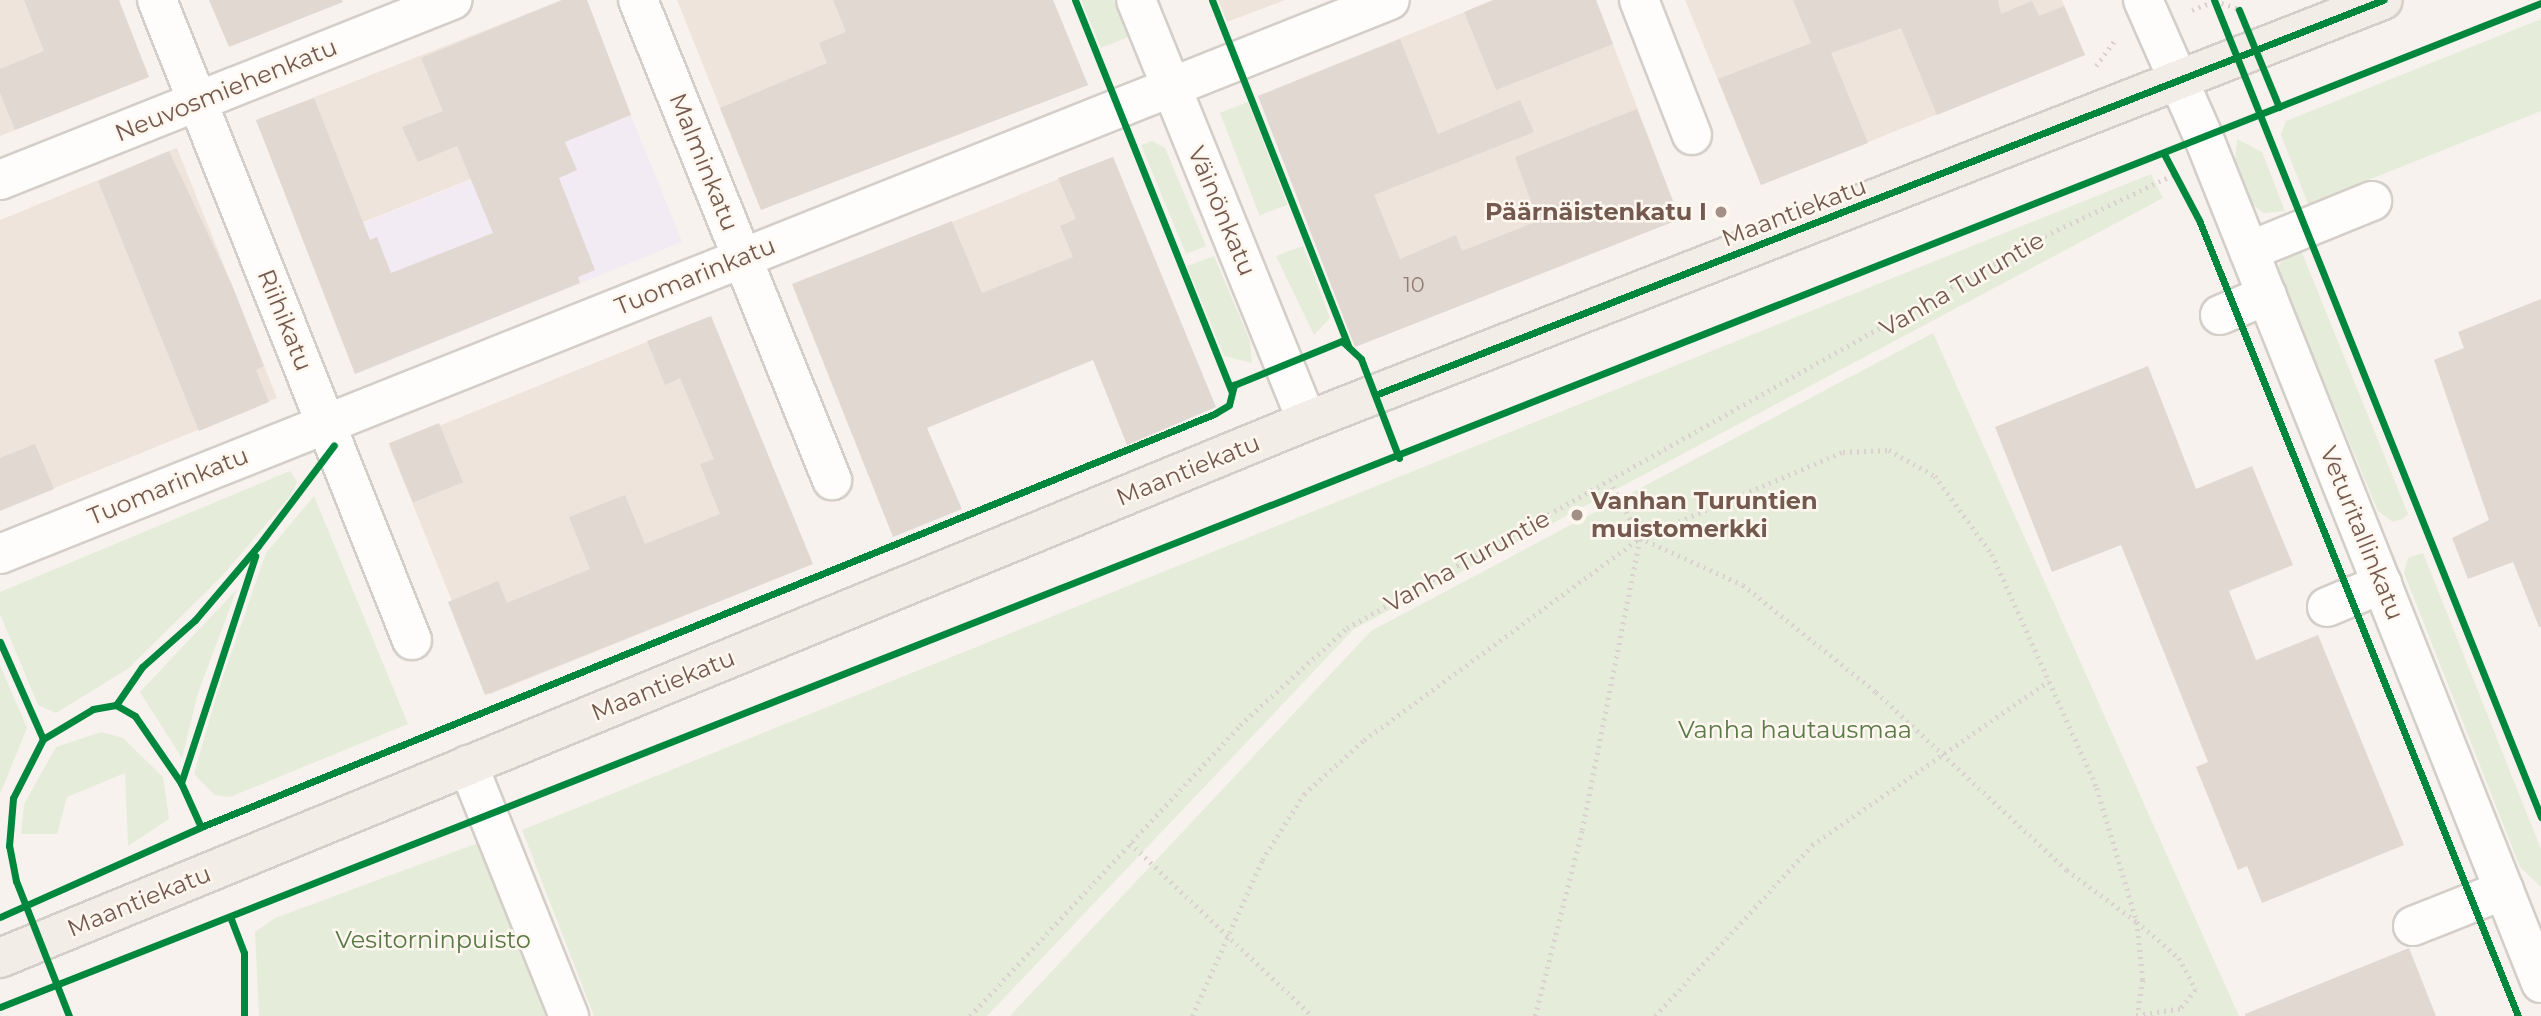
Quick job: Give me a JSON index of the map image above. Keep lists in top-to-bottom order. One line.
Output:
{"streets":{"main road":["Maantiekatu"],"street":["Neuvosmiehenkatu","Malminkatu","Väinönkatu","Tuomarinkatu","Riihikatu","Veturitallinkatu"],"path":["Vanha Turuntie"]},"crossings":[["Neuvosmiehenkatu","Riihikatu"],["Malminkatu","Tuomarinkatu"],["Väinönkatu","Maantiekatu"],["Väinönkatu","Tuomarinkatu"],["Maantiekatu","Veturitallinkatu"],["Tuomarinkatu","Riihikatu"]],"parks":["Vanha hautausmaa","Vesitorninpuisto"],"places":["Päärnäistenkatu I","Vanhan Turuntien muistomerkki"],"house_numbers":["10"]}
